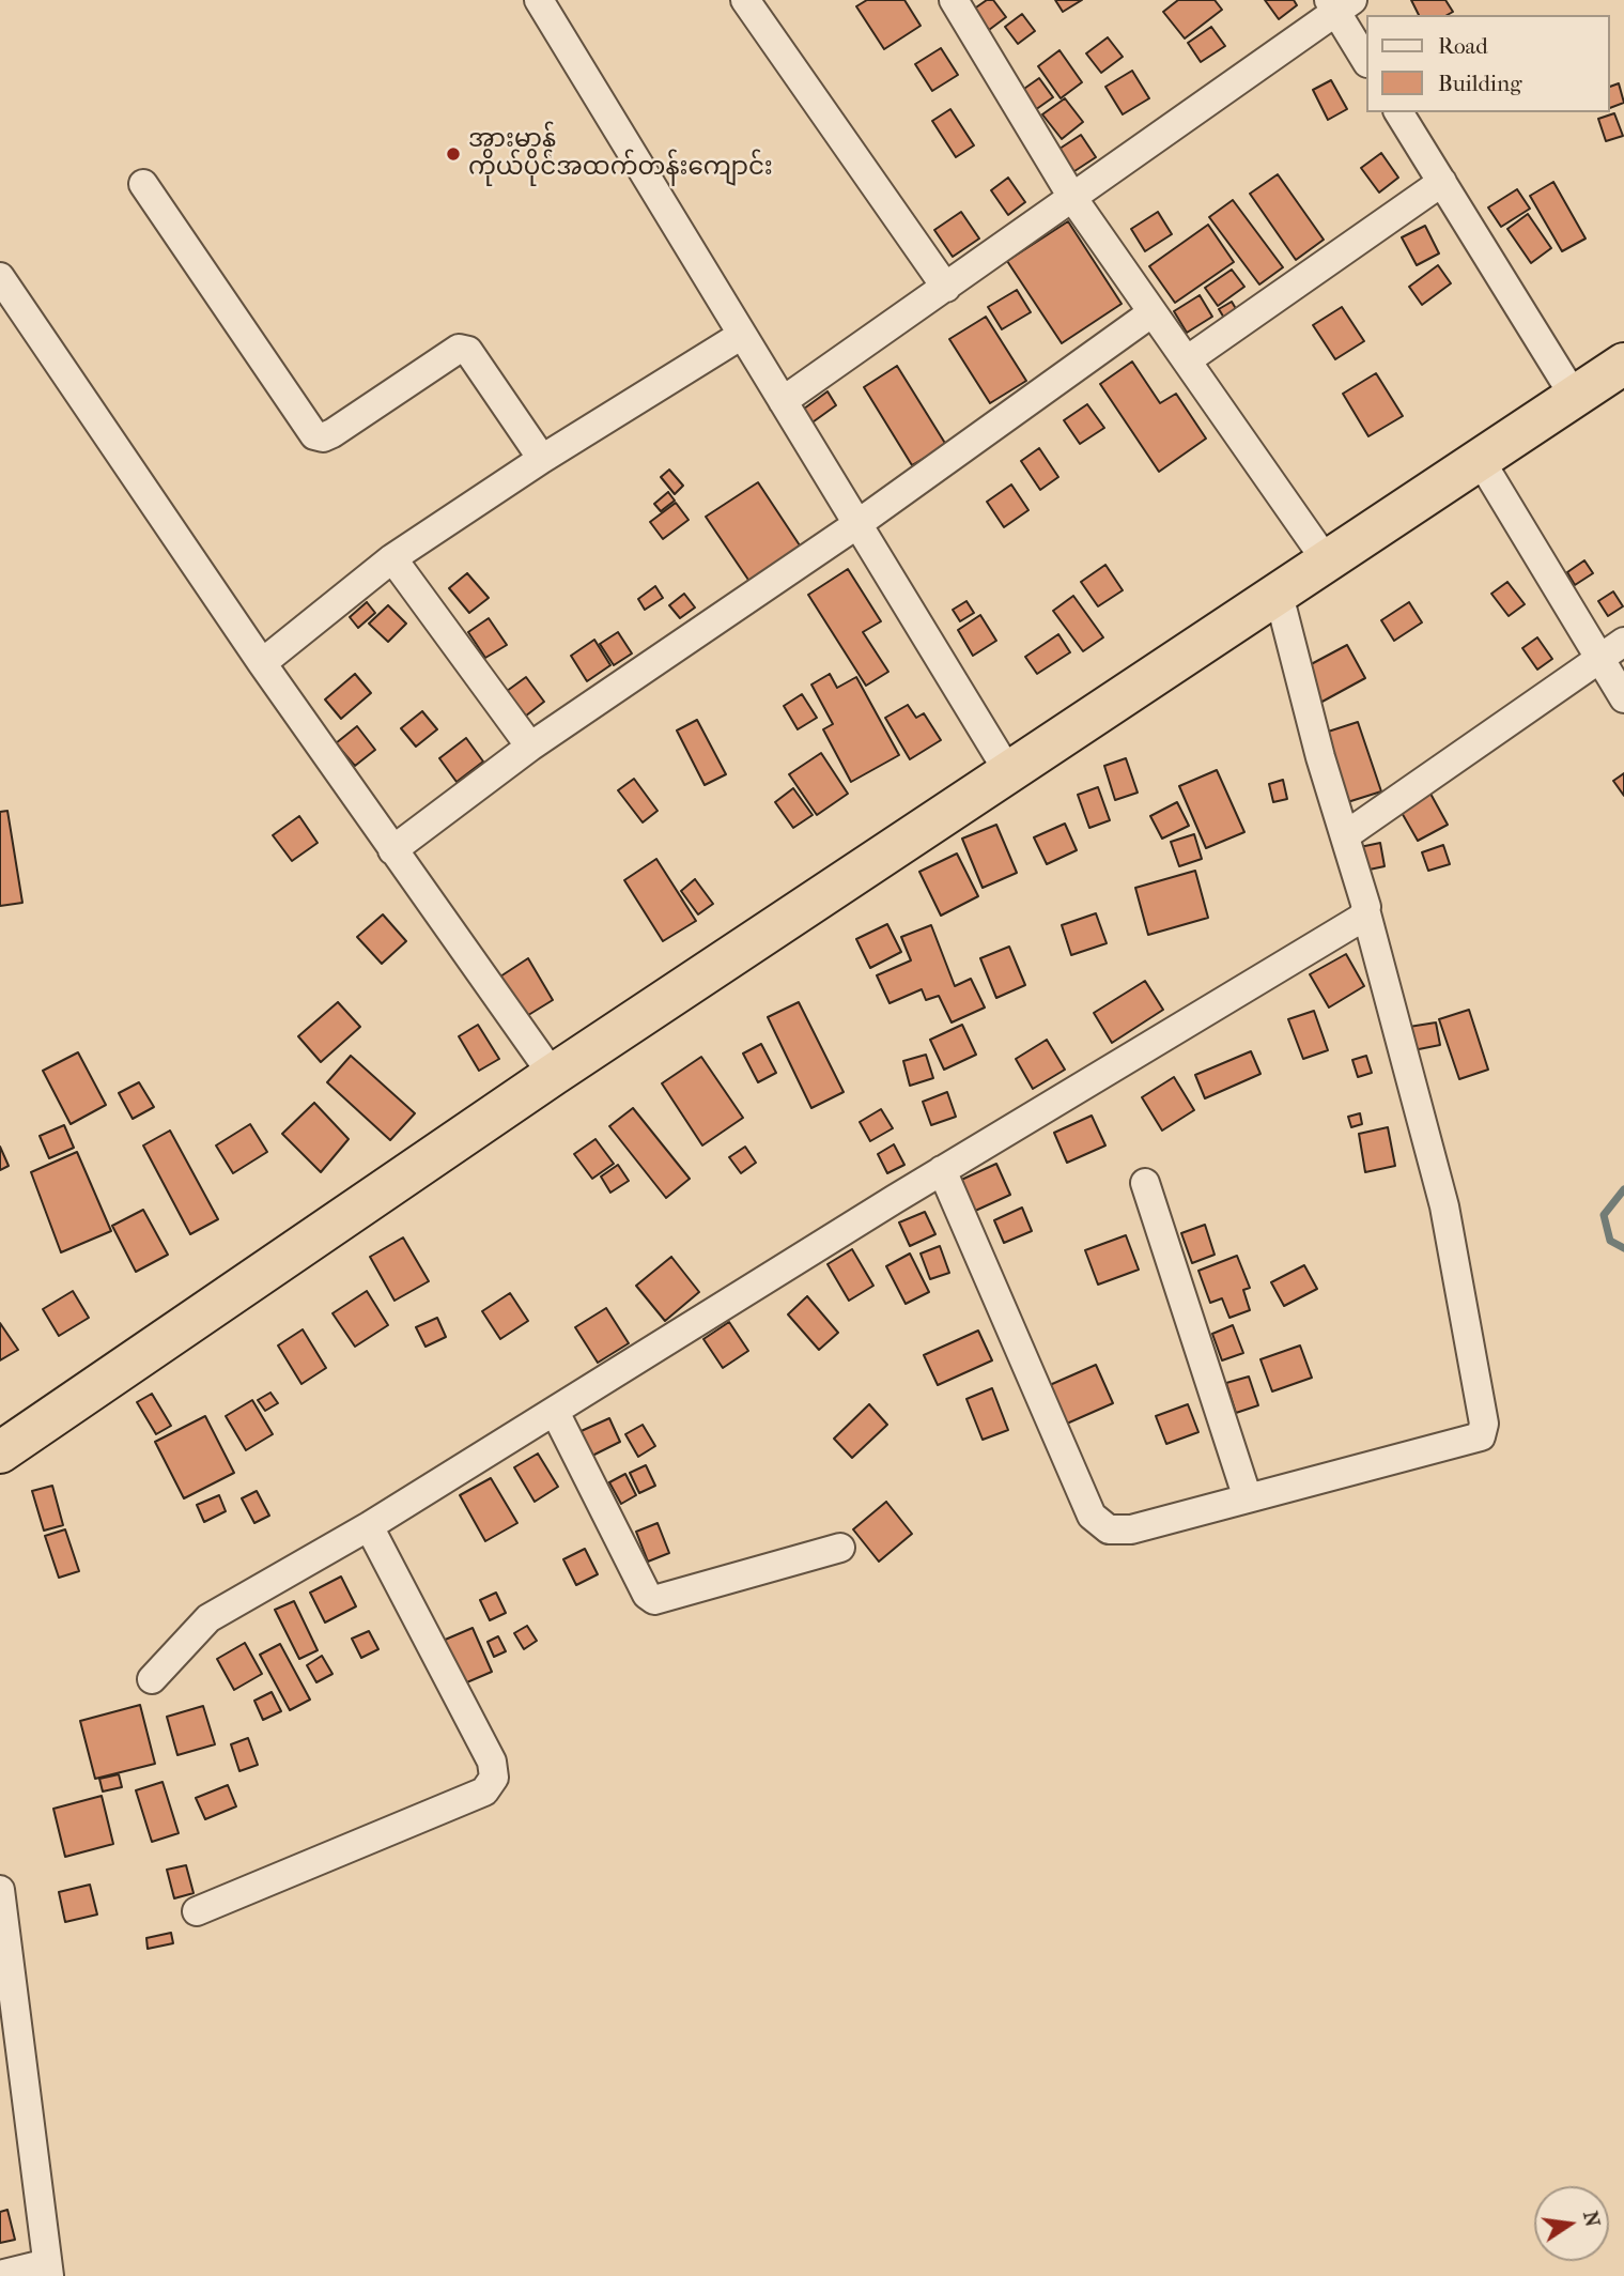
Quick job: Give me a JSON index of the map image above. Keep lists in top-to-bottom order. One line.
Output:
{"places":["အားမာန် ကိုယ်ပိုင်အထက်တန်းကျောင်း"],"legend":["Road","Building"],"north":"right"}
